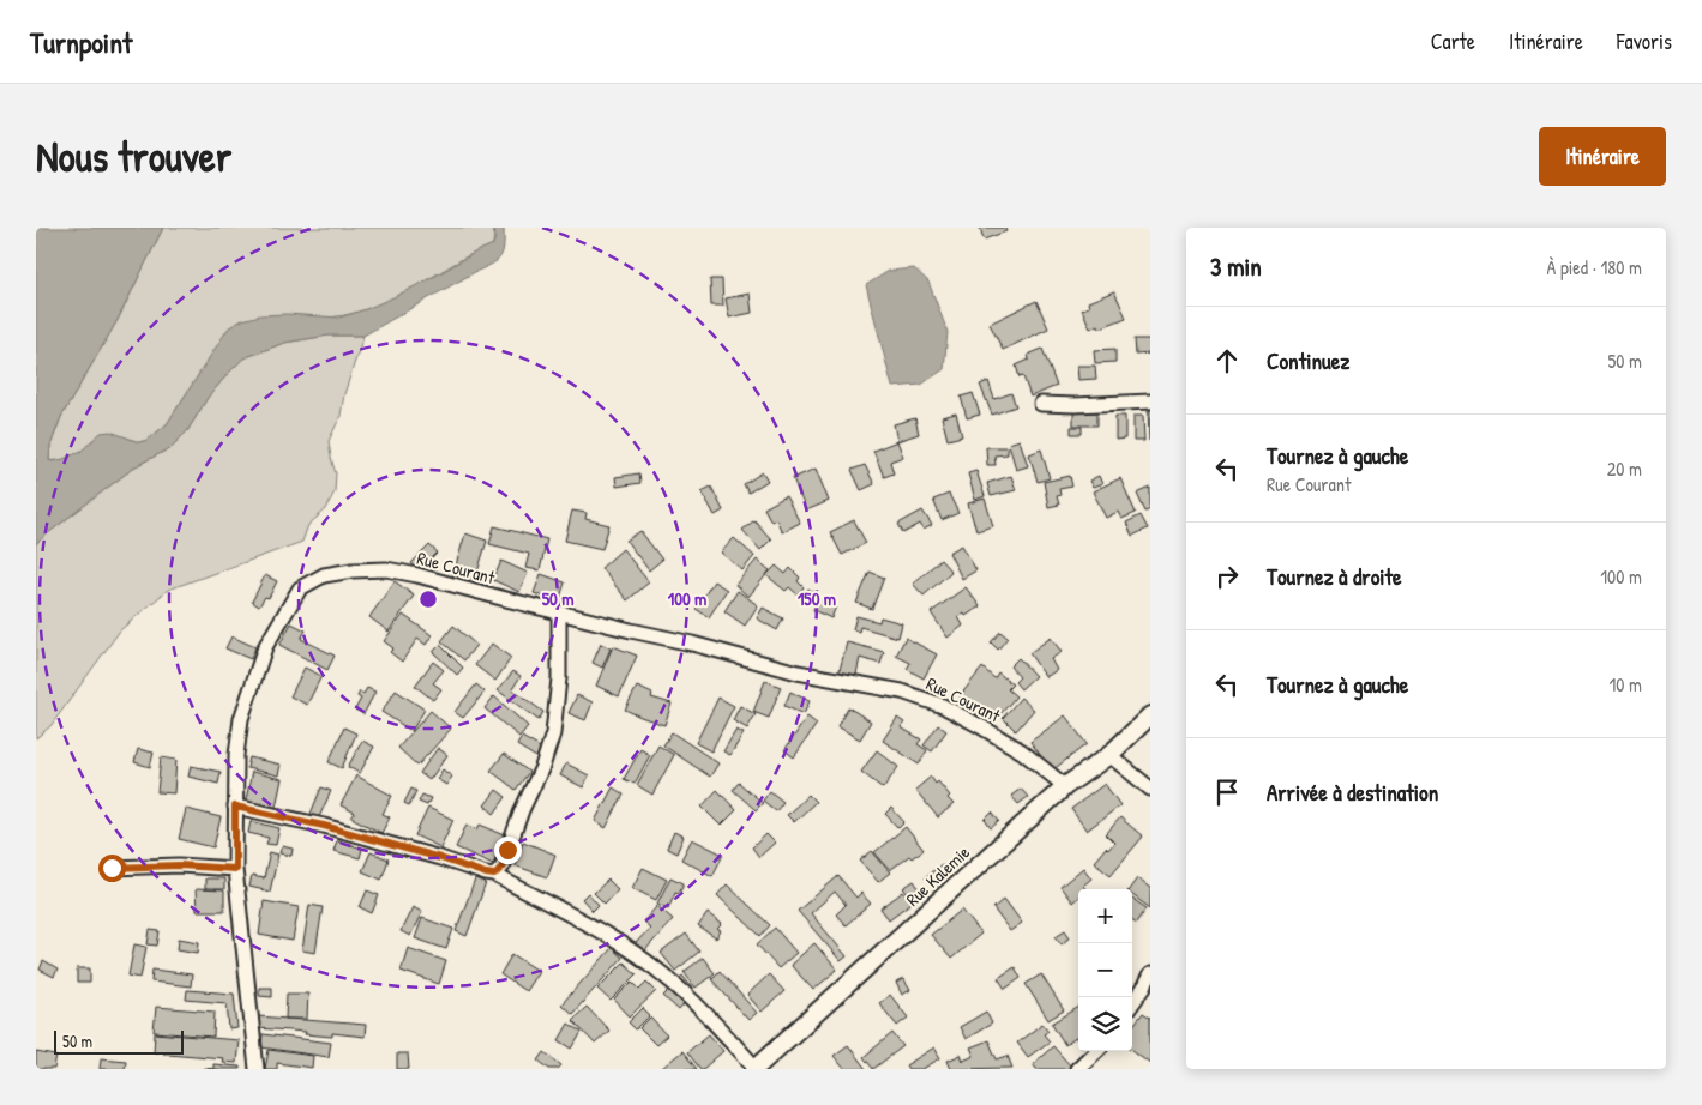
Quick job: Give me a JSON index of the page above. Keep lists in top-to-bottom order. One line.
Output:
{"streets":{"street":["Rue Courant","Rue Kalemie"]},"crossings":[["Rue Courant","Rue Kalemie"]],"scale_bar":"50 m","page":{"header":"Turnpoint","nav":["Carte","Itinéraire","Favoris"],"buttons":"Itinéraire","title":"Nous trouver","heading":["3 min","À pied · 180 m"],"list":[["Continuez","50 m"],["Tournez à gauche","Rue Courant","20 m"],["Tournez à droite","100 m"],["Tournez à gauche","10 m"],"Arrivée à destination"],"map_buttons":["+","−"],"scale":"50 m"},"rings":["50 m","100 m","150 m"]}
